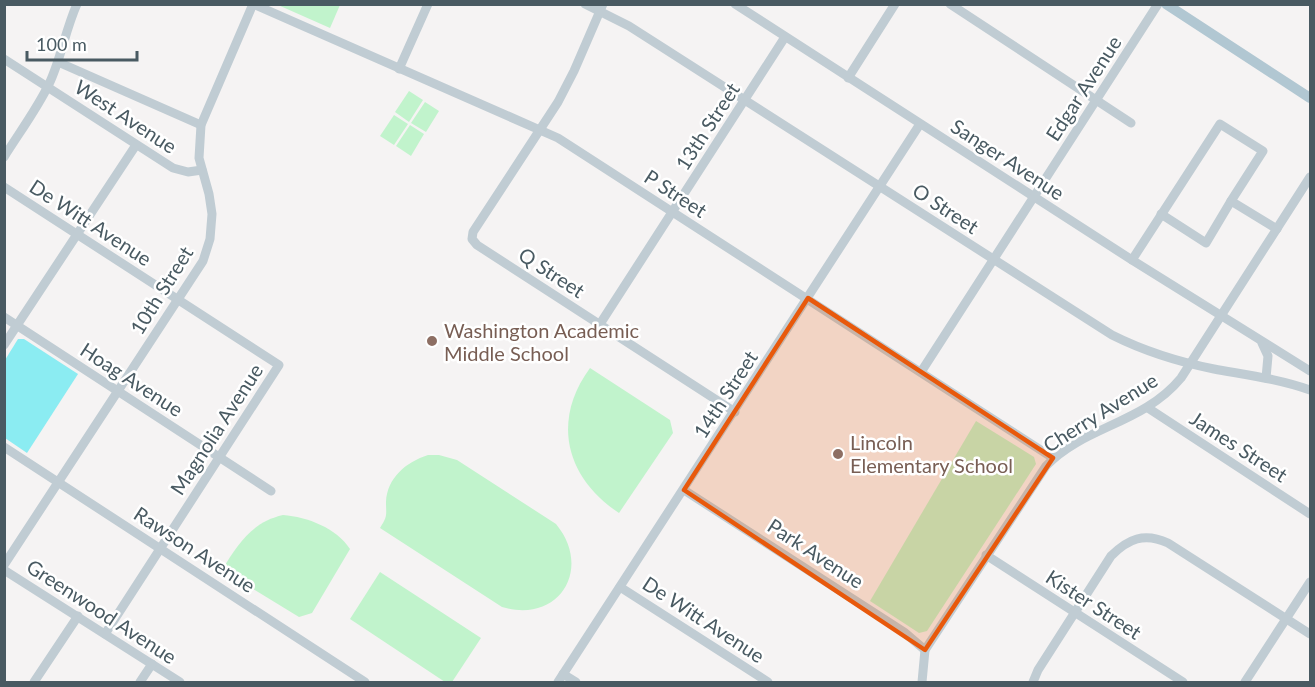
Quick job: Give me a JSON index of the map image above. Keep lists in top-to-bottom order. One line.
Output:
{"streets":{"street":["Edgar Avenue","West Avenue","13th Street","Sanger Avenue","P Street","O Street","De Witt Avenue","Q Street","10th Street","Hoag Avenue","14th Street","Cherry Avenue","Magnolia Avenue","James Street","Rawson Avenue","Park Avenue","Kister Street","Greenwood Avenue"]},"crossings":[["Edgar Avenue","Sanger Avenue"],["Edgar Avenue","P Street"],["Edgar Avenue","O Street"],["West Avenue","10th Street"],["13th Street","Sanger Avenue"],["13th Street","P Street"],["13th Street","O Street"],["13th Street","Q Street"],["Sanger Avenue","14th Street"],["Sanger Avenue","Cherry Avenue"],["P Street","Q Street"],["P Street","10th Street"],["P Street","14th Street"],["P Street","Cherry Avenue"],["O Street","14th Street"],["O Street","Cherry Avenue"],["De Witt Avenue","10th Street"],["De Witt Avenue","14th Street"],["De Witt Avenue","Magnolia Avenue"],["Q Street","14th Street"],["10th Street","Hoag Avenue"],["10th Street","Rawson Avenue"],["Hoag Avenue","Magnolia Avenue"],["14th Street","Park Avenue"],["Cherry Avenue","James Street"],["Cherry Avenue","Park Avenue"],["Cherry Avenue","Kister Street"],["Magnolia Avenue","Rawson Avenue"],["Magnolia Avenue","Greenwood Avenue"]],"places":["Washington Academic Middle School","Lincoln Elementary School"],"scale_bar":"100 m"}
